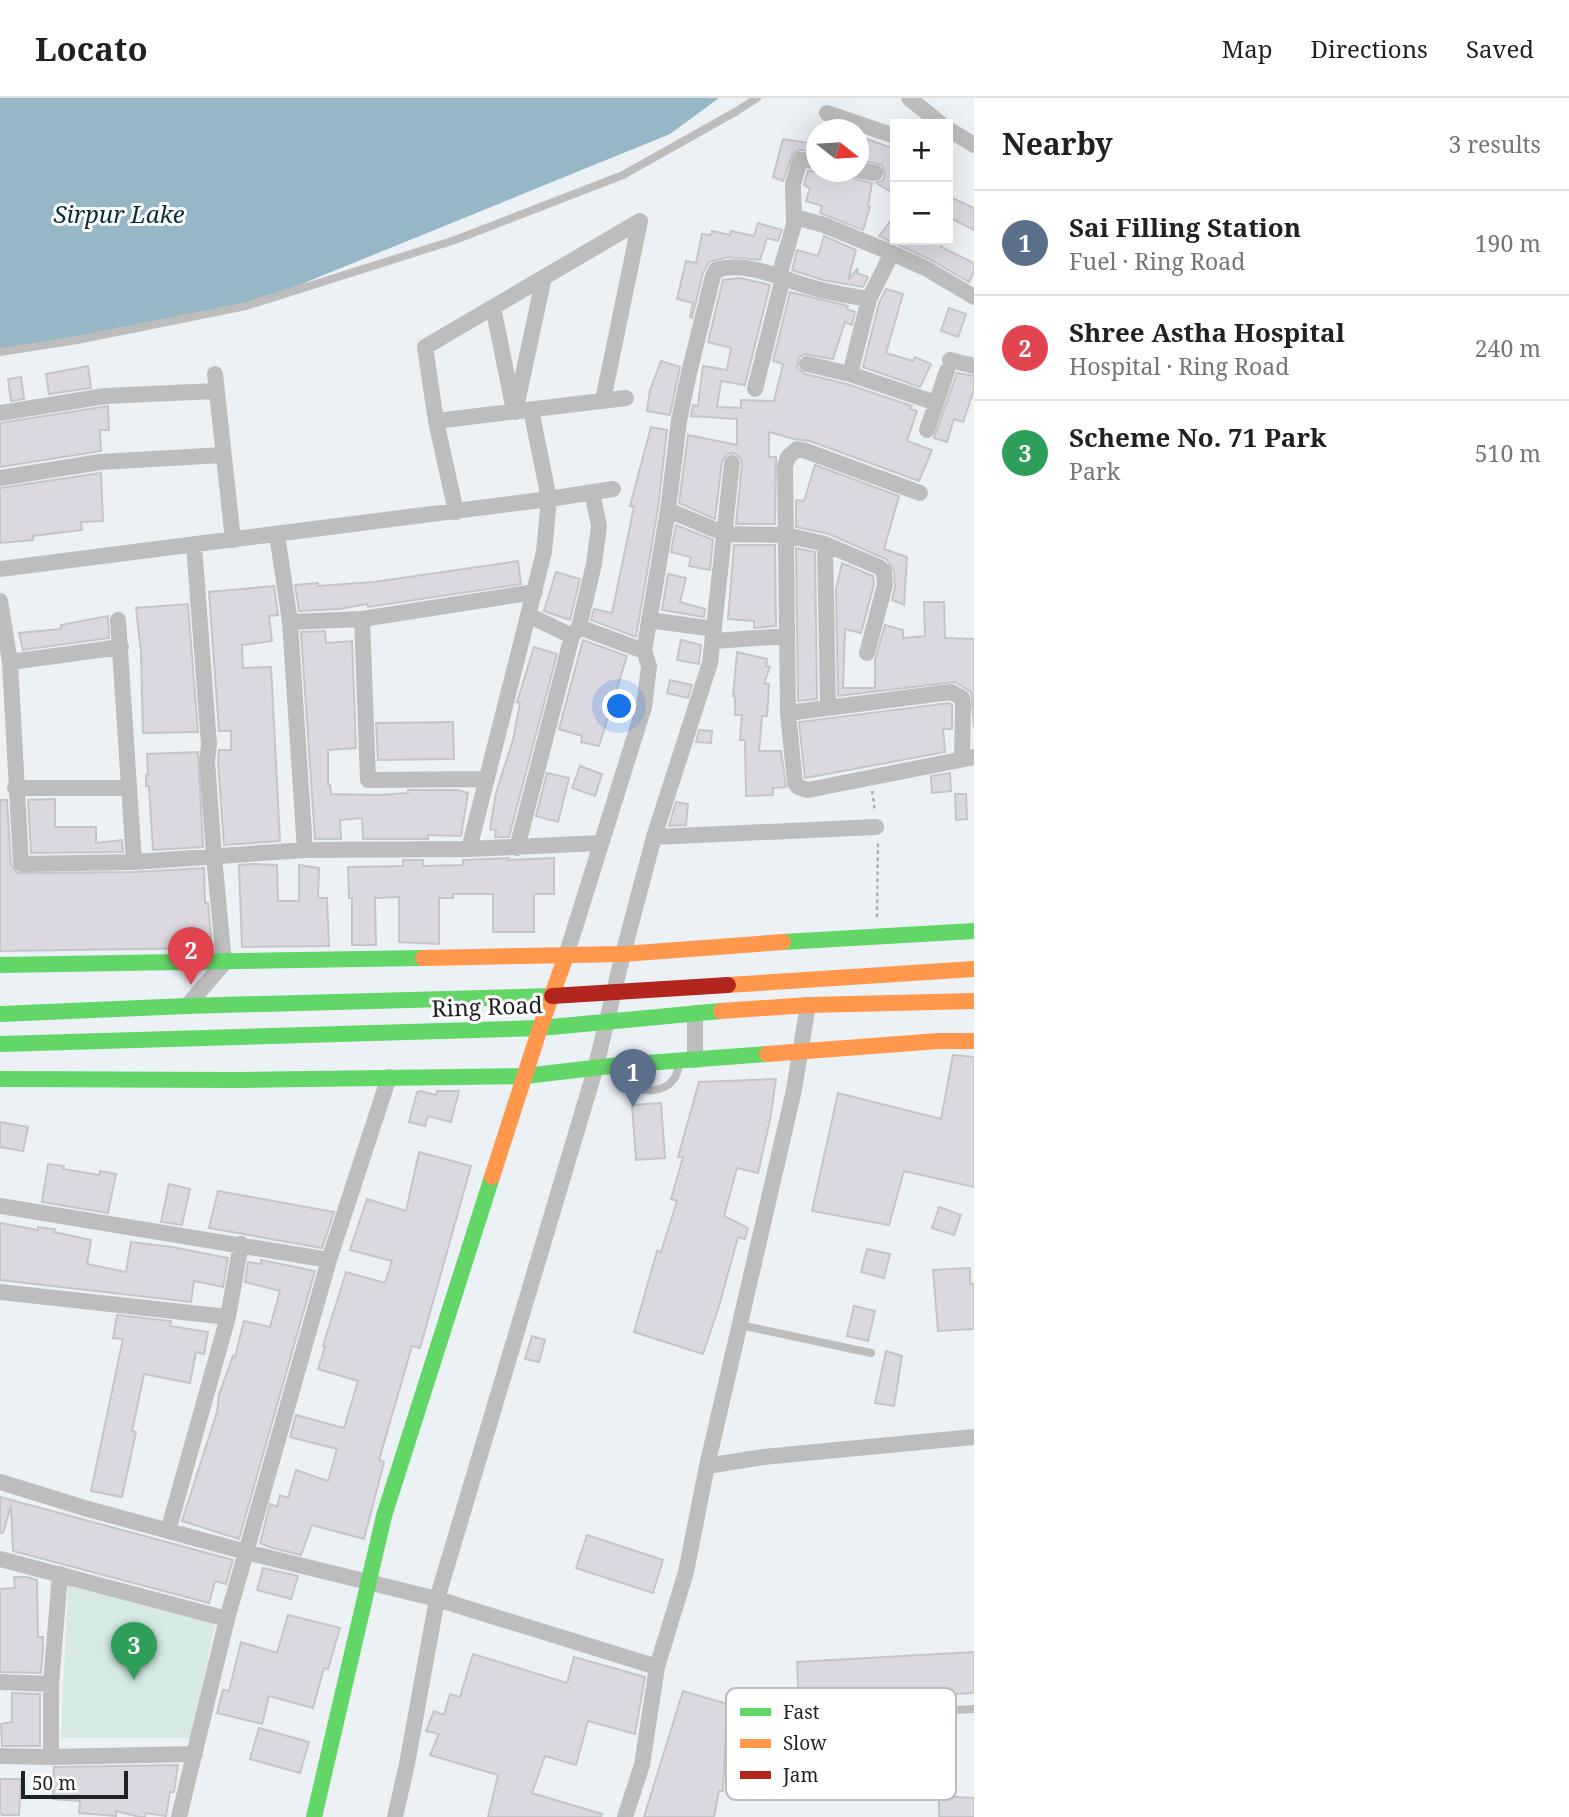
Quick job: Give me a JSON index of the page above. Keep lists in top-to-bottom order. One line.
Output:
{"streets":{"main road":["Ring Road"]},"water":["Sirpur Lake"],"legend":["Fast","Slow","Jam"],"scale_bar":"50 m","north":"right","page":{"header":"Locato","nav":["Map","Directions","Saved"],"heading":["Nearby","3 results"],"map_buttons":["+","−"],"list":[{"mark":"1","name":"Sai Filling Station","note":"Fuel · Ring Road","value":"190 m"},{"mark":"2","name":"Shree Astha Hospital","note":"Hospital · Ring Road","value":"240 m"},{"mark":"3","name":"Scheme No. 71 Park","note":"Park","value":"510 m"}],"pins":["2","1","3"],"scale":"50 m"}}
